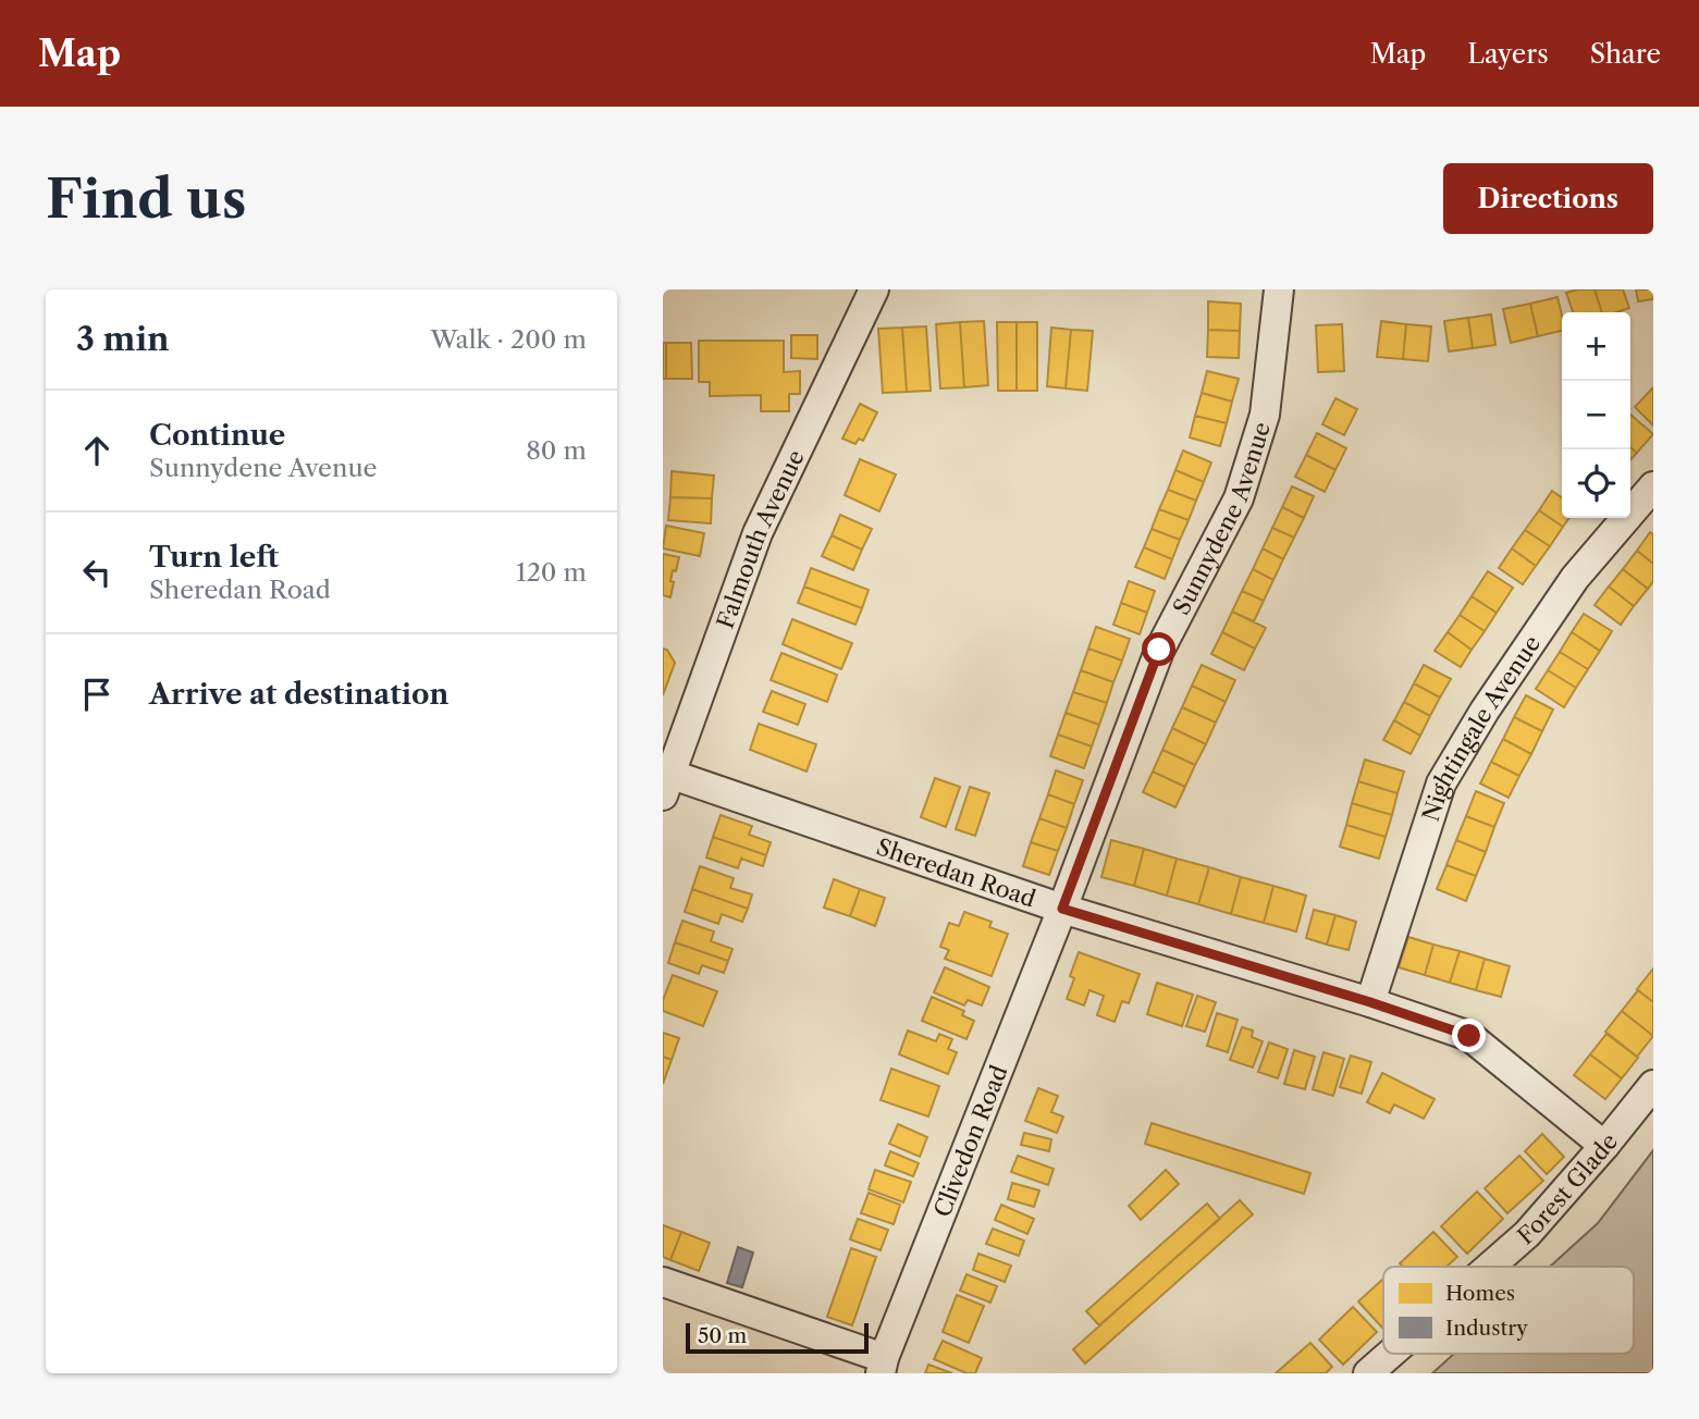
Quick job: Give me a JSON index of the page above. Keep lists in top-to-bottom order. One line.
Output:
{"streets":{"street":["Sunnydene Avenue","Falmouth Avenue","Nightingale Avenue","Sheredan Road","Clivedon Road","Forest Glade"]},"crossings":[["Sunnydene Avenue","Sheredan Road"],["Sunnydene Avenue","Clivedon Road"],["Falmouth Avenue","Sheredan Road"],["Nightingale Avenue","Sheredan Road"],["Sheredan Road","Clivedon Road"],["Sheredan Road","Forest Glade"]],"legend":["Homes","Industry"],"scale_bar":"50 m","page":{"header":"Map","nav":["Map","Layers","Share"],"buttons":"Directions","title":"Find us","heading":["3 min","Walk · 200 m"],"map_buttons":["+","−"],"list":[["Continue","Sunnydene Avenue","80 m"],["Turn left","Sheredan Road","120 m"],"Arrive at destination"],"scale":"50 m"}}
